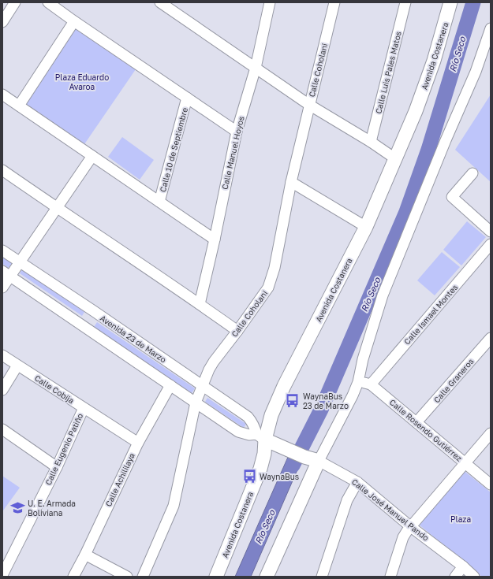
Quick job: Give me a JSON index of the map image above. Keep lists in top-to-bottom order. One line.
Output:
{"streets":{"main road":["Avenida Costanera","Calle José Manuel Pando"],"street":["Calle Coholani","Calle Luis Pales Matos","Calle 10 de Septiembre","Calle Manuel Hoyos","Calle Ismael Montes","Avenida 23 de Marzo","Calle Graneros","Calle Cobija","Calle Rosendo Gutiérrez","Calle Eugenio Patiño","Calle Achililaya"]},"crossings":[["Avenida Costanera","Avenida 23 de Marzo"],["Avenida Costanera","Calle José Manuel Pando"],["Calle Coholani","Avenida 23 de Marzo"],["Calle Ismael Montes","Calle Rosendo Gutiérrez"],["Avenida 23 de Marzo","Calle José Manuel Pando"],["Calle Graneros","Calle Rosendo Gutiérrez"],["Calle Cobija","Calle Eugenio Patiño"],["Calle Cobija","Calle Achililaya"]],"water":["Río Seco"],"parks":["Plaza Eduardo Avaroa","Plaza"],"places":{"bus stop":["WaynaBus 23 de Marzo","WaynaBus"],"school or university":["U. E. Armada Boliviana"]}}
